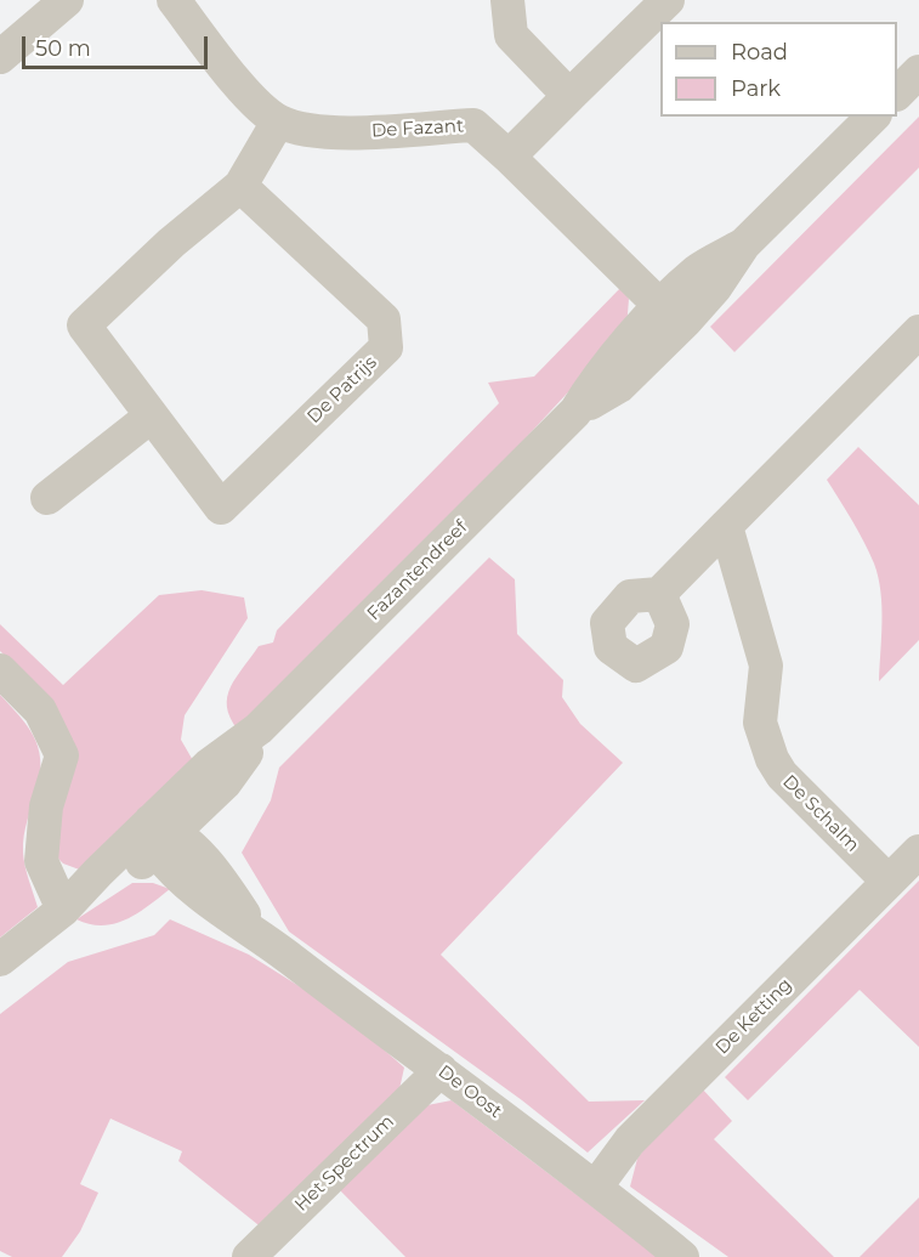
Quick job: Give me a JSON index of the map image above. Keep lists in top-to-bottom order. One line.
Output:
{"streets":{"street":["De Fazant","De Patrijs","Fazantendreef","De Schalm","De Ketting","De Oost","Het Spectrum"]},"crossings":[["De Fazant","De Patrijs"],["De Fazant","Fazantendreef"],["Fazantendreef","De Oost"],["De Schalm","De Ketting"],["De Ketting","De Oost"],["De Oost","Het Spectrum"]],"legend":["Road","Park"],"scale_bar":"50 m"}
